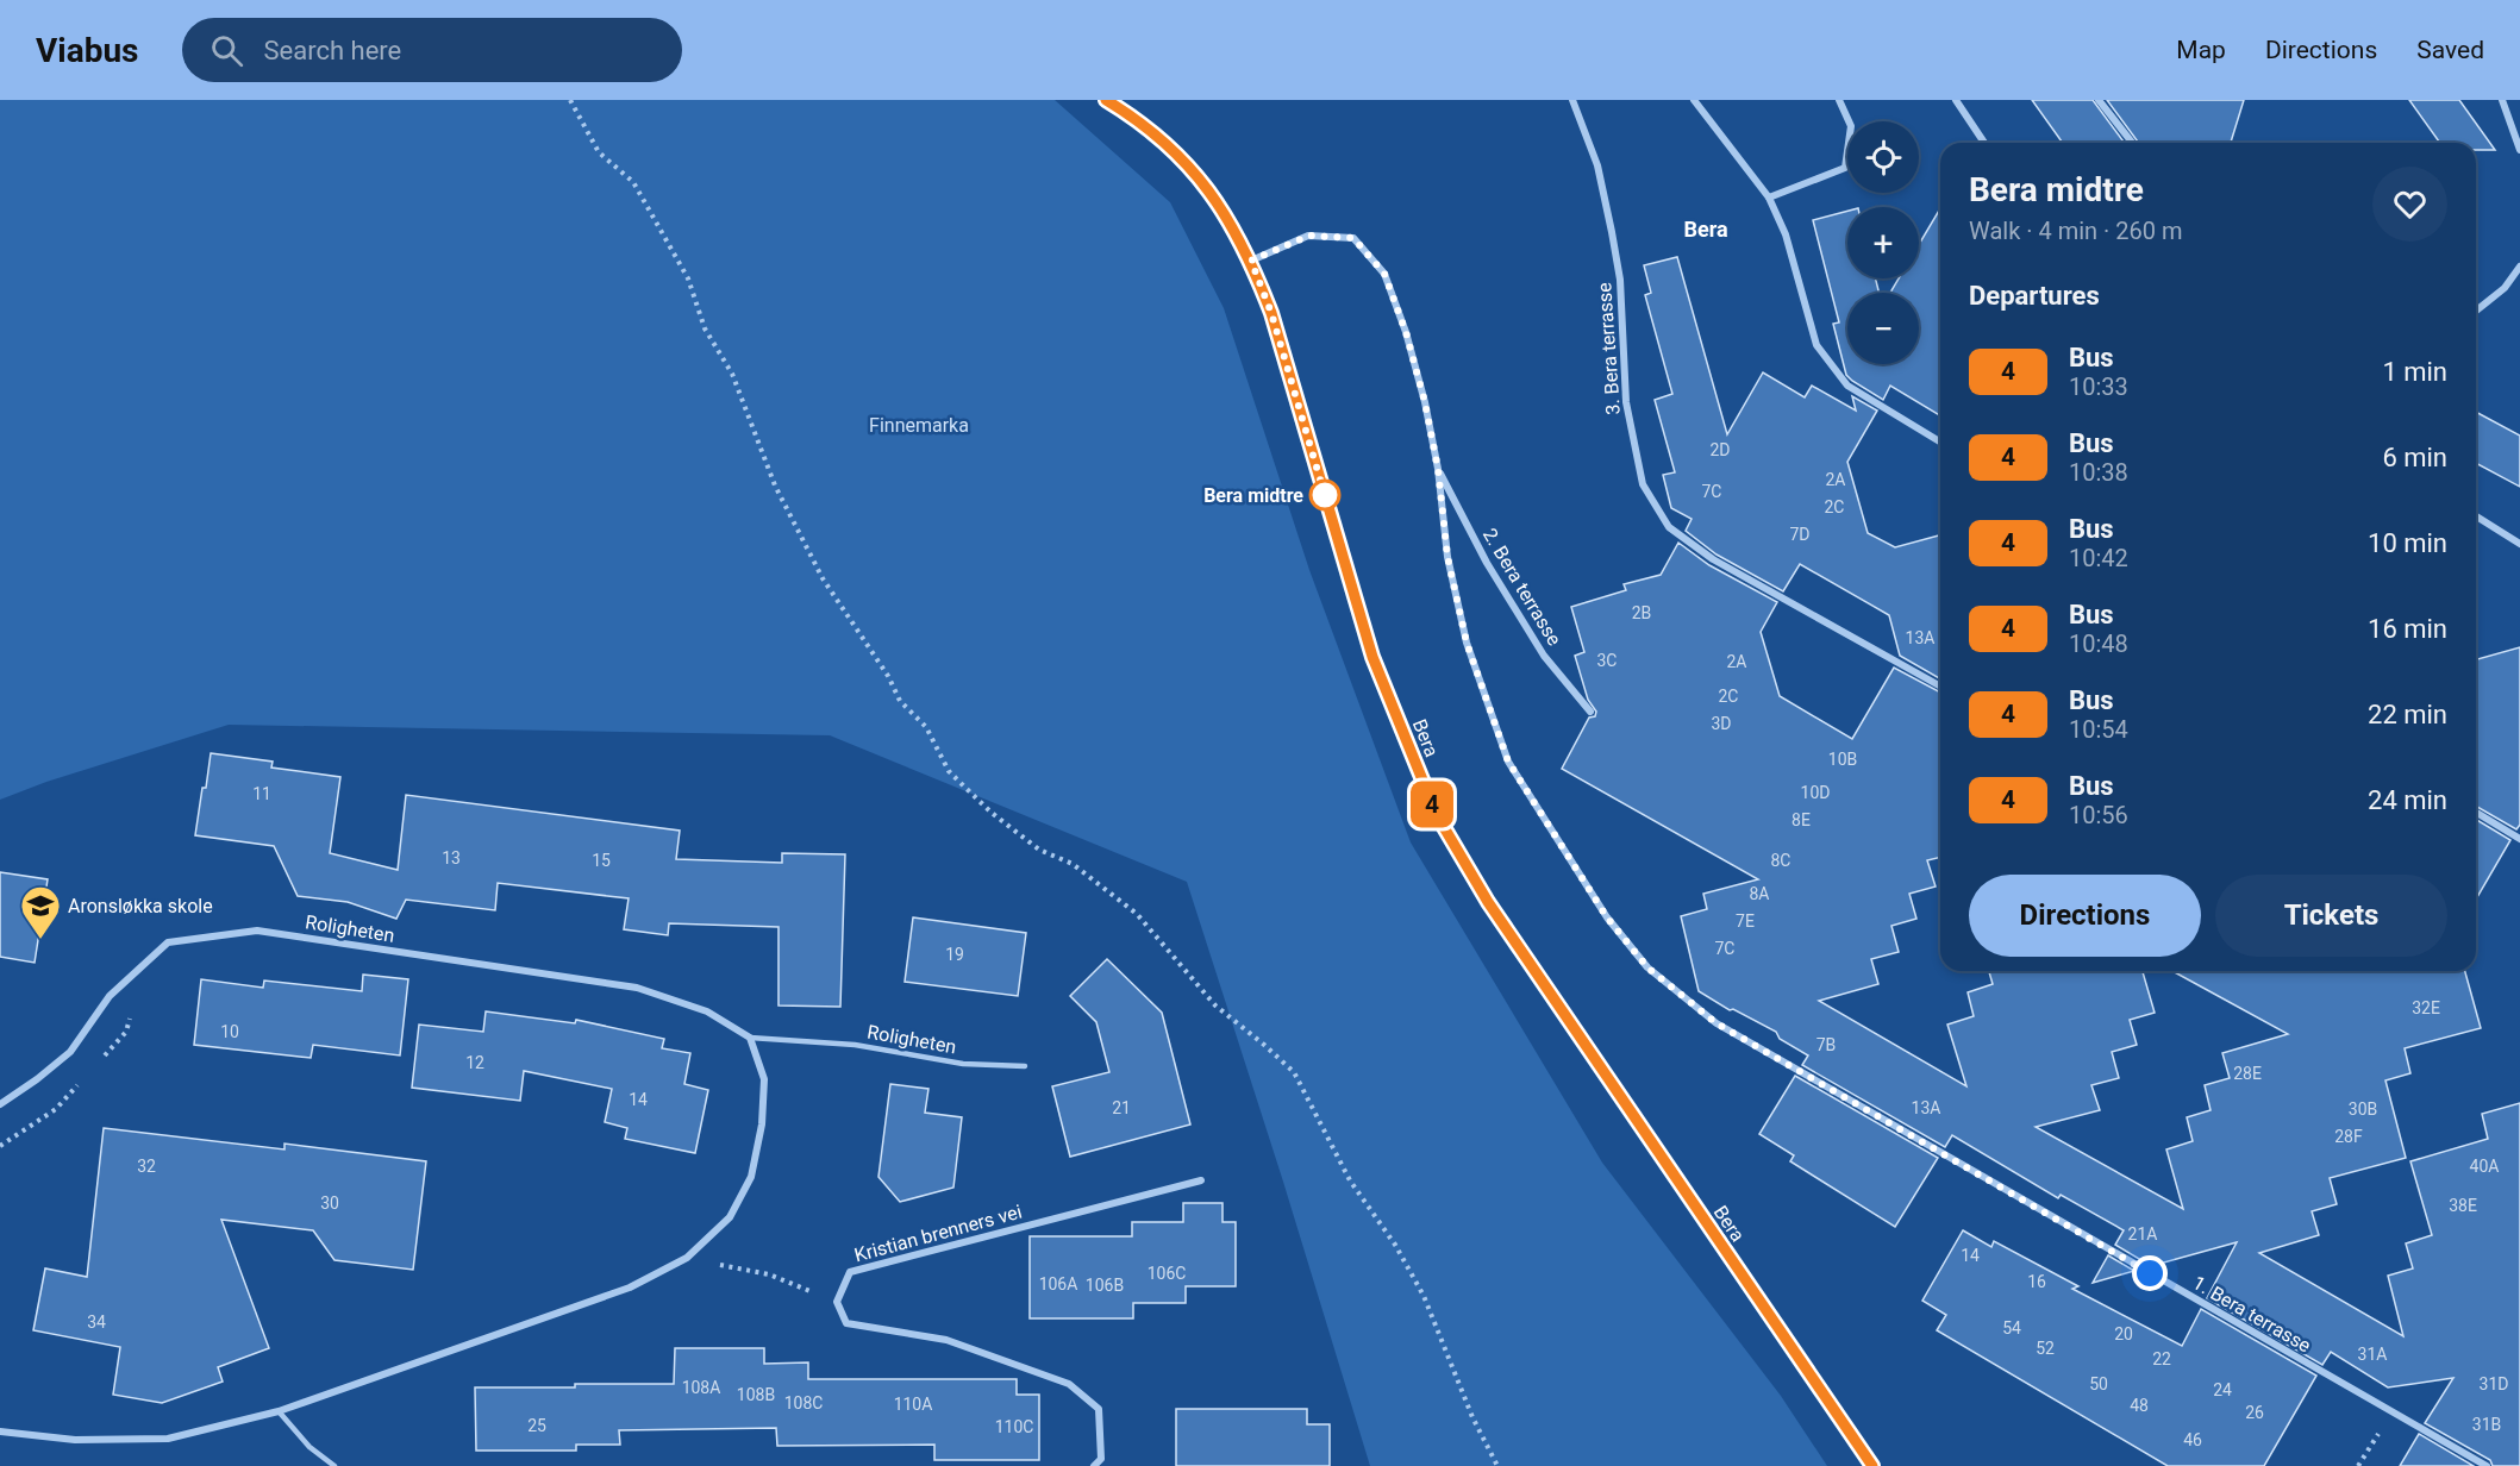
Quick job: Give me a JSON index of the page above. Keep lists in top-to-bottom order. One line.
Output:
{"streets":{"street":["3. Bera terrasse","2. Bera terrasse","Bera","Roligheten","Kristian brenners vei","1. Bera terrasse"]},"crossings":[["2. Bera terrasse","1. Bera terrasse"],["Bera","1. Bera terrasse"]],"districts":["Bera"],"parks":["Finnemarka"],"places":{"other":["Bera midtre"],"school or university":["Aronsløkka skole"]},"lines":["bus line 4"],"house_numbers":["2D","2A","7C","2C","7D","2B","13A","3C","2A","2C","3D","10B","10D","11","8E","13","15","8C","8A","7E","7C","19","32E","10","7B","12","28E","14","21","13A","30B","28F","32","40A","30","38E","21A","14","106C","16","106A","106B","34","54","20","52","31A","22","50","31D","108A","24","108B","108C","110A","48","26","31B","25","110C","46"],"page":{"header":"Viabus","search":"Search here","nav":["Map","Directions","Saved"],"on_map":"4","map_buttons":["+","−"],"heading":[["Bera midtre","Walk · 4 min · 260 m"],"Departures"],"list":[{"mark":"4","name":"Bus","note":"10:33","value":"1 min"},{"mark":"4","name":"Bus","note":"10:38","value":"6 min"},{"mark":"4","name":"Bus","note":"10:42","value":"10 min"},{"mark":"4","name":"Bus","note":"10:48","value":"16 min"},{"mark":"4","name":"Bus","note":"10:54","value":"22 min"},{"mark":"4","name":"Bus","note":"10:56","value":"24 min"}],"buttons":["Directions","Tickets"]}}
